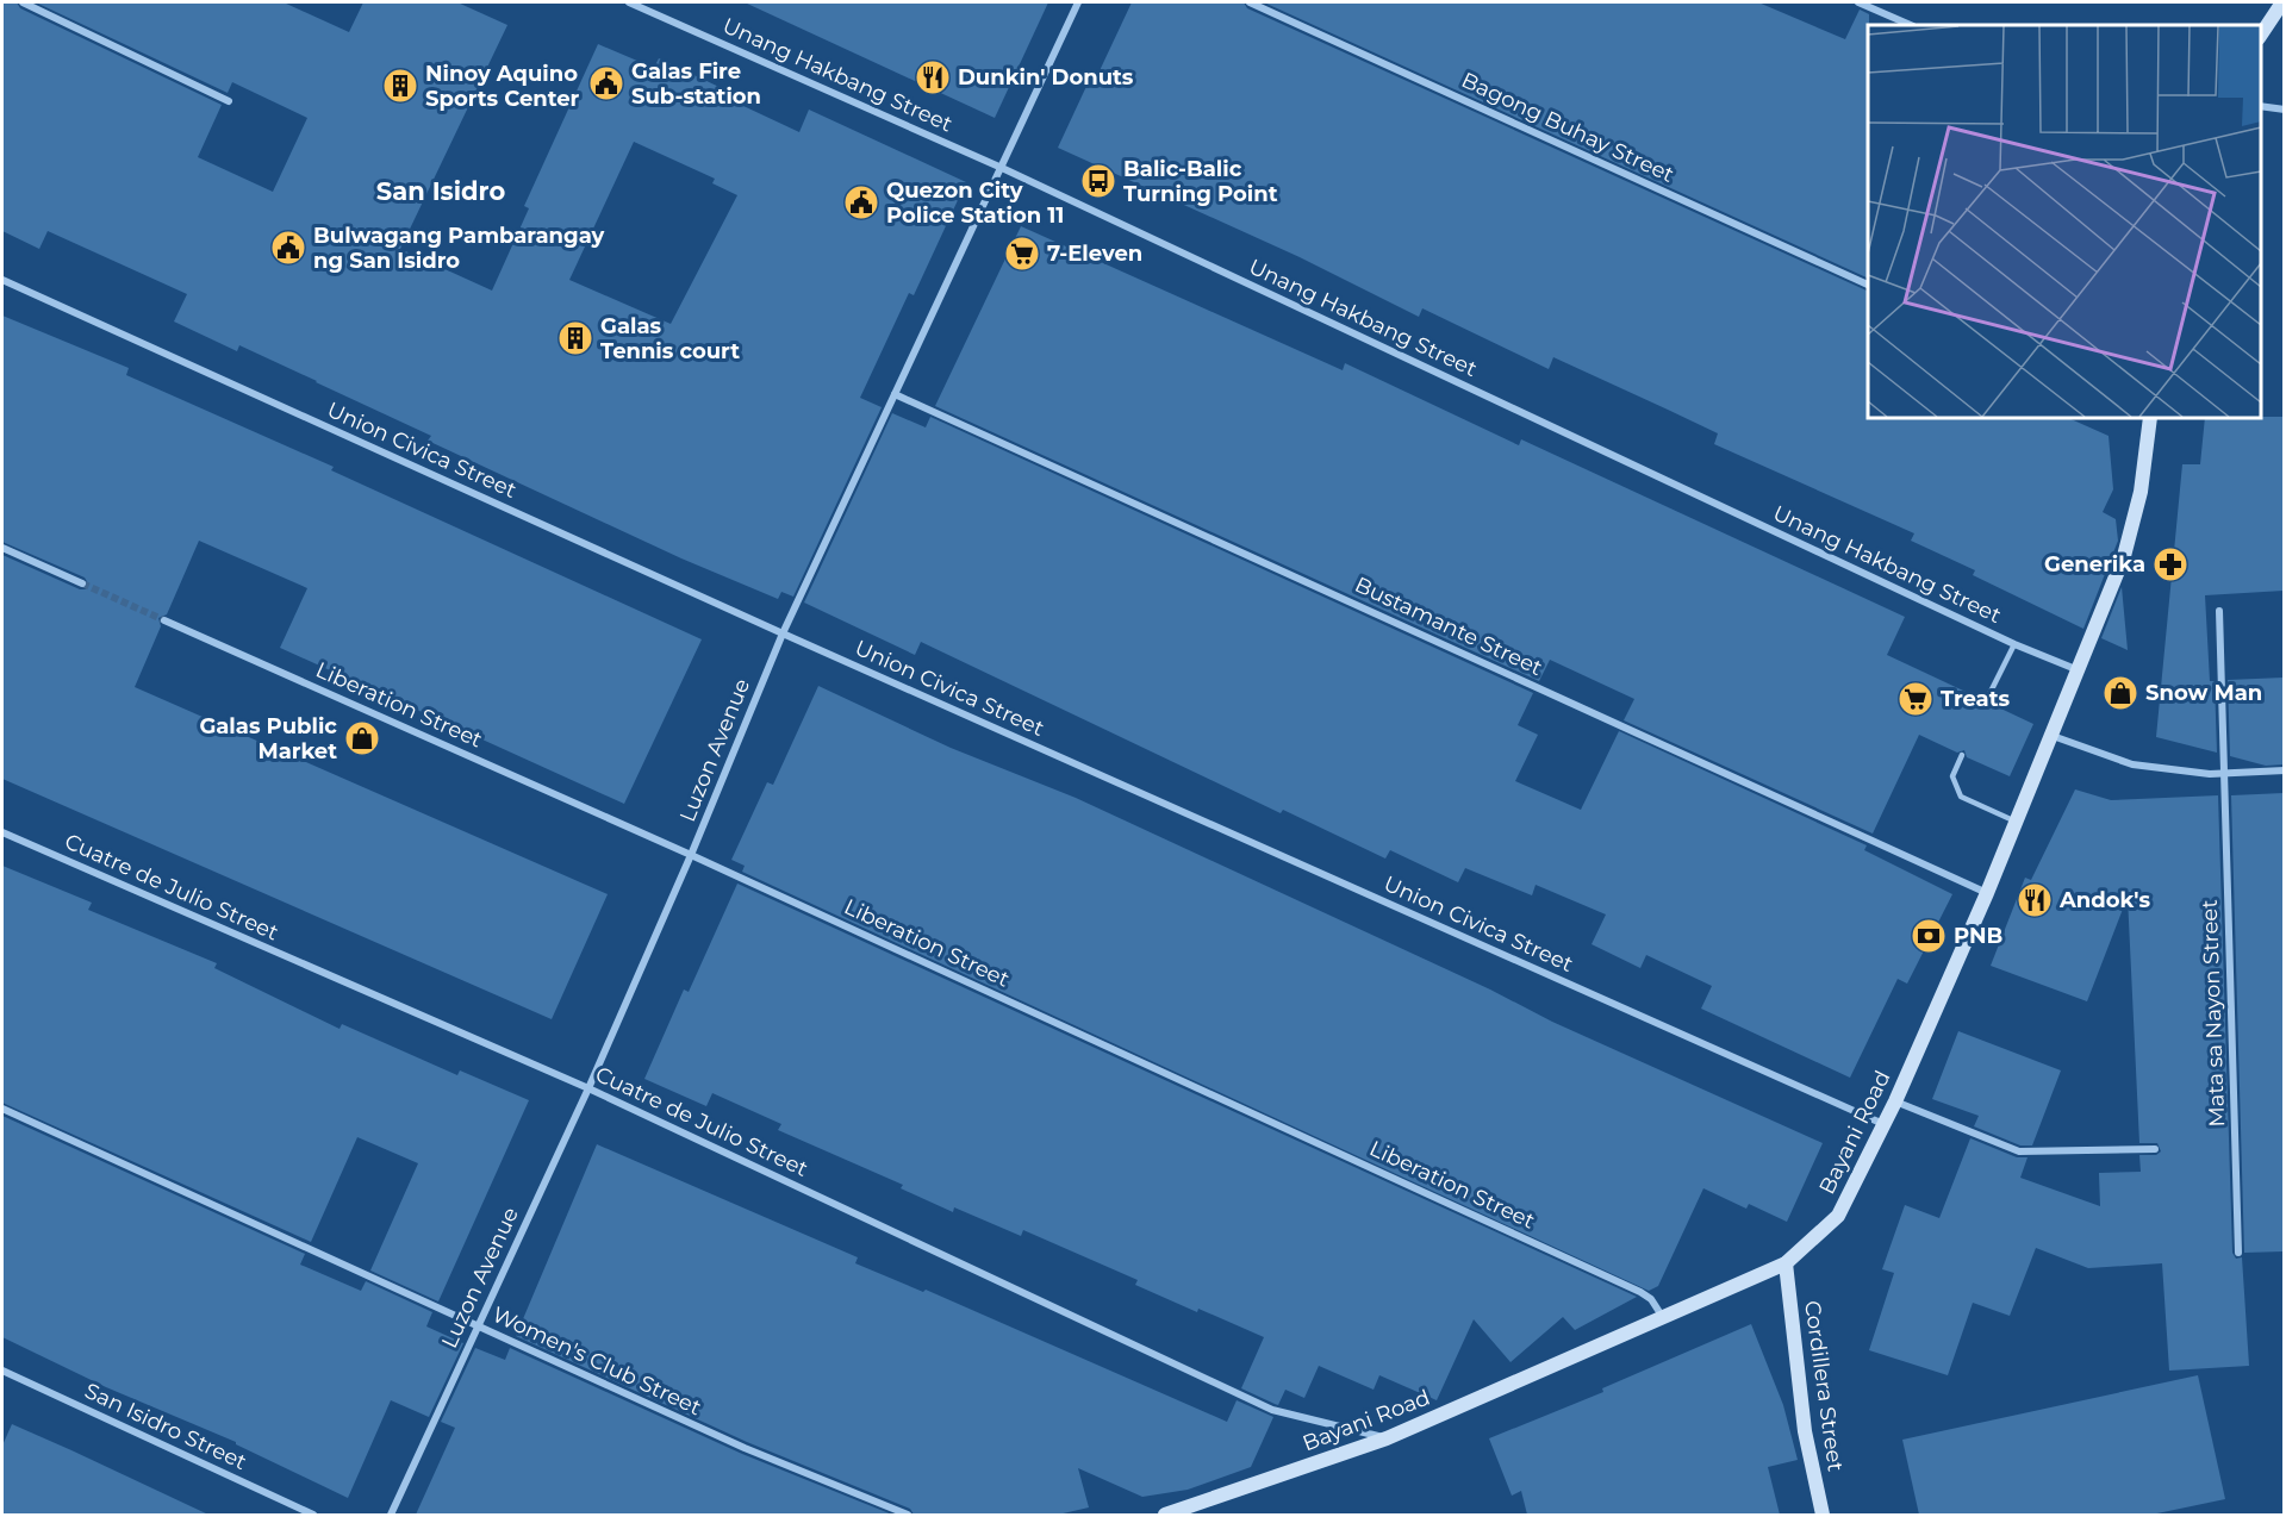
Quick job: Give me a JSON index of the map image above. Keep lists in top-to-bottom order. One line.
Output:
{"streets":{"street":["Unang Hakbang Street","Bagong Buhay Street","Union Civica Street","Bustamante Street","Liberation Street","Luzon Avenue","Cuatre de Julio Street","Mata sa Nayon Street","Bayani Road","Women's Club Street","Cordillera Street","San Isidro Street"]},"crossings":[["Unang Hakbang Street","Luzon Avenue"],["Unang Hakbang Street","Bayani Road"],["Union Civica Street","Luzon Avenue"],["Union Civica Street","Bayani Road"],["Bustamante Street","Luzon Avenue"],["Bustamante Street","Bayani Road"],["Liberation Street","Luzon Avenue"],["Liberation Street","Bayani Road"],["Luzon Avenue","Cuatre de Julio Street"],["Luzon Avenue","Women's Club Street"],["Cuatre de Julio Street","Bayani Road"],["Bayani Road","Cordillera Street"]],"districts":["San Isidro"],"places":{"restaurant":["Dunkin' Donuts","Andok's"],"public building":["Galas Fire Sub-station","Quezon City Police Station 11","Bulwagang Pambarangay ng San Isidro"],"building":["Ninoy Aquino Sports Center","Galas Tennis court"],"bus stop":["Balic-Balic Turning Point"],"supermarket":["7-Eleven","Treats"],"pharmacy":["Generika"],"shop":["Snow Man","Galas Public Market"],"bank":["PNB"]}}
